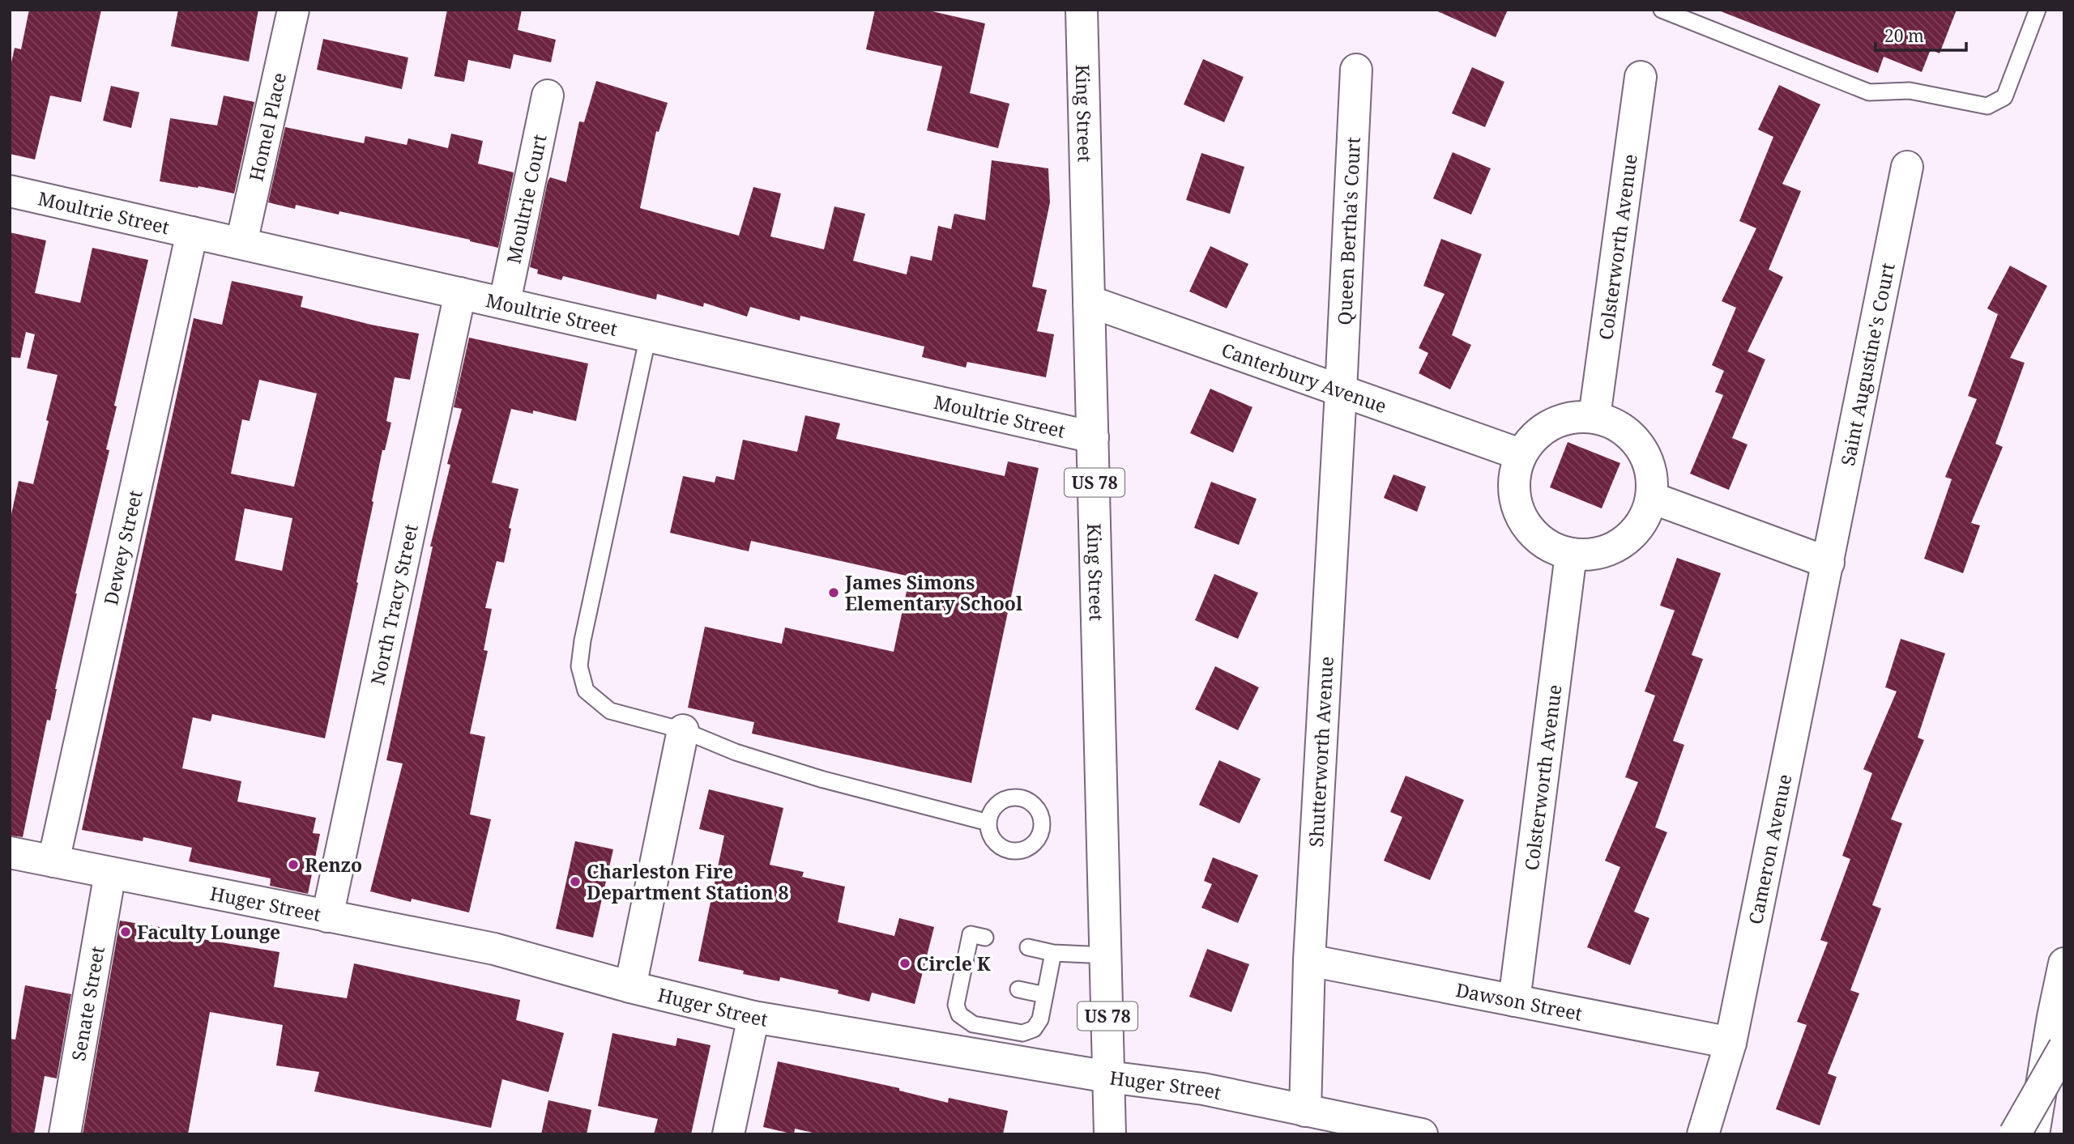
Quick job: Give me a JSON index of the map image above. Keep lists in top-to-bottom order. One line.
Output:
{"streets":{"main road":["King Street","Homel Place","Moultrie Court","Moultrie Street","Queen Bertha's Court","Colsterworth Avenue","Saint Augustine's Court","Canterbury Avenue","US 78","Dewey Street","North Tracy Street","Shutterworth Avenue","Cameron Avenue","Huger Street","Dawson Street","Senate Street"]},"crossings":[["King Street","Moultrie Street"],["King Street","Canterbury Avenue"],["King Street","Huger Street"],["Homel Place","Moultrie Street"],["Moultrie Court","Moultrie Street"],["Moultrie Street","Dewey Street"],["Moultrie Street","North Tracy Street"],["Queen Bertha's Court","Canterbury Avenue"],["Queen Bertha's Court","Shutterworth Avenue"],["Colsterworth Avenue","Canterbury Avenue"],["Colsterworth Avenue","Dawson Street"],["Saint Augustine's Court","Cameron Avenue"],["Canterbury Avenue","Shutterworth Avenue"],["Dewey Street","Huger Street"],["North Tracy Street","Huger Street"],["Shutterworth Avenue","Huger Street"],["Shutterworth Avenue","Dawson Street"],["Cameron Avenue","Dawson Street"],["Huger Street","Senate Street"]],"places":["James Simons Elementary School","Renzo","Charleston Fire Department Station 8","Faculty Lounge","Circle K"],"scale_bar":"20 m"}
